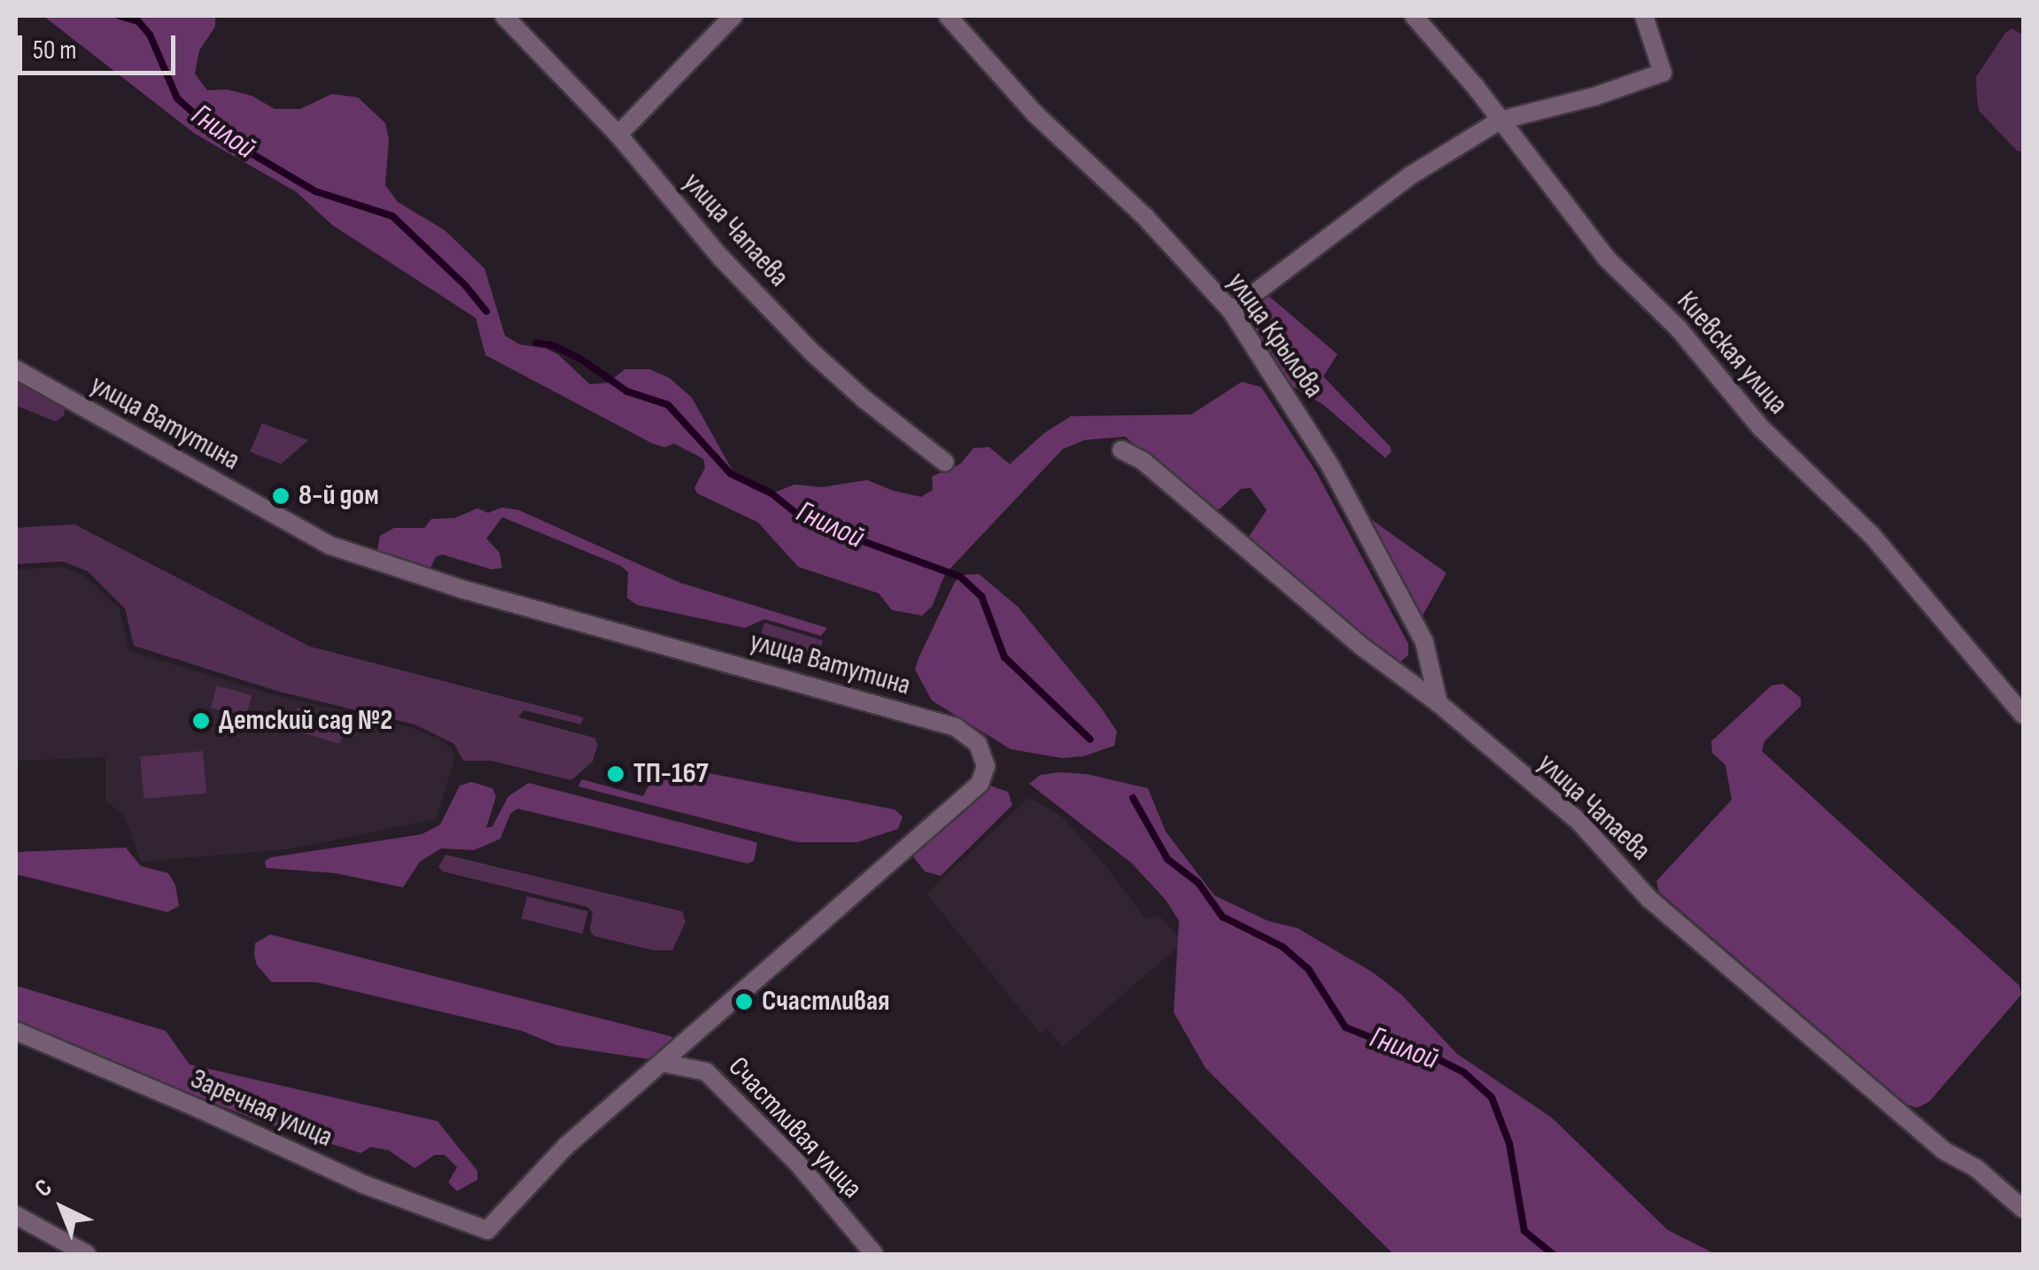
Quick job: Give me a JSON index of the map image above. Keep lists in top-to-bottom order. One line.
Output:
{"streets":{"street":["улица Чапаева","улица Крылова","Киевская улица","улица Ватутина","Заречная улица","Счастливая улица"]},"crossings":[["улица Чапаева","улица Крылова"],["улица Ватутина","Заречная улица"],["улица Ватутина","Счастливая улица"]],"water":["Гнилой"],"places":["8-й дом","Детский сад №2","ТП-167","Счастливая"],"scale_bar":"50 m","north":"top left"}
